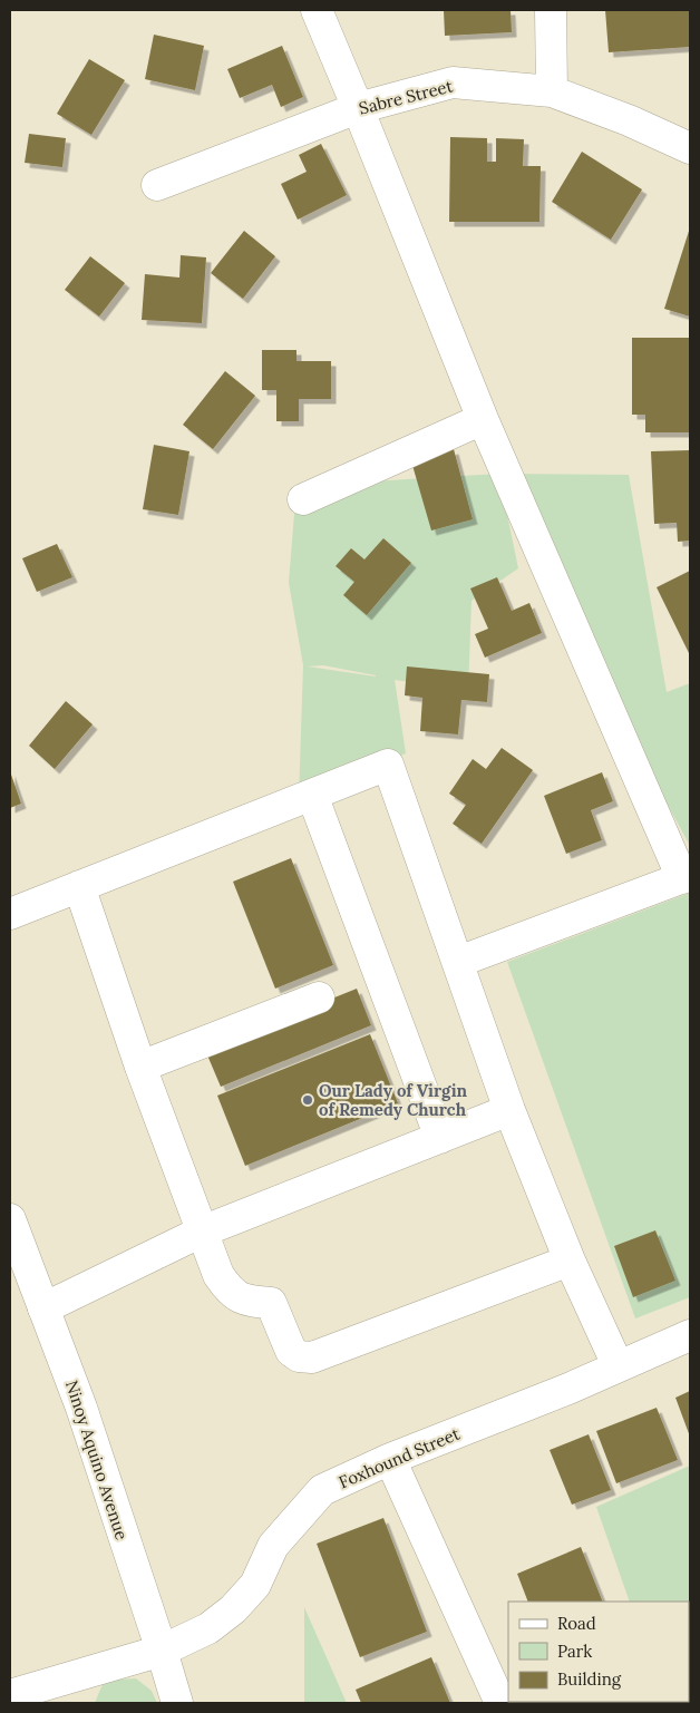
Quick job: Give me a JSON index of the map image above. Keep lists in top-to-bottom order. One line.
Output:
{"streets":{"street":["Sabre Street","Foxhound Street","Ninoy Aquino Avenue"]},"crossings":[["Foxhound Street","Ninoy Aquino Avenue"]],"places":["Our Lady of Virgin of Remedy Church"],"legend":["Road","Park","Building"]}
